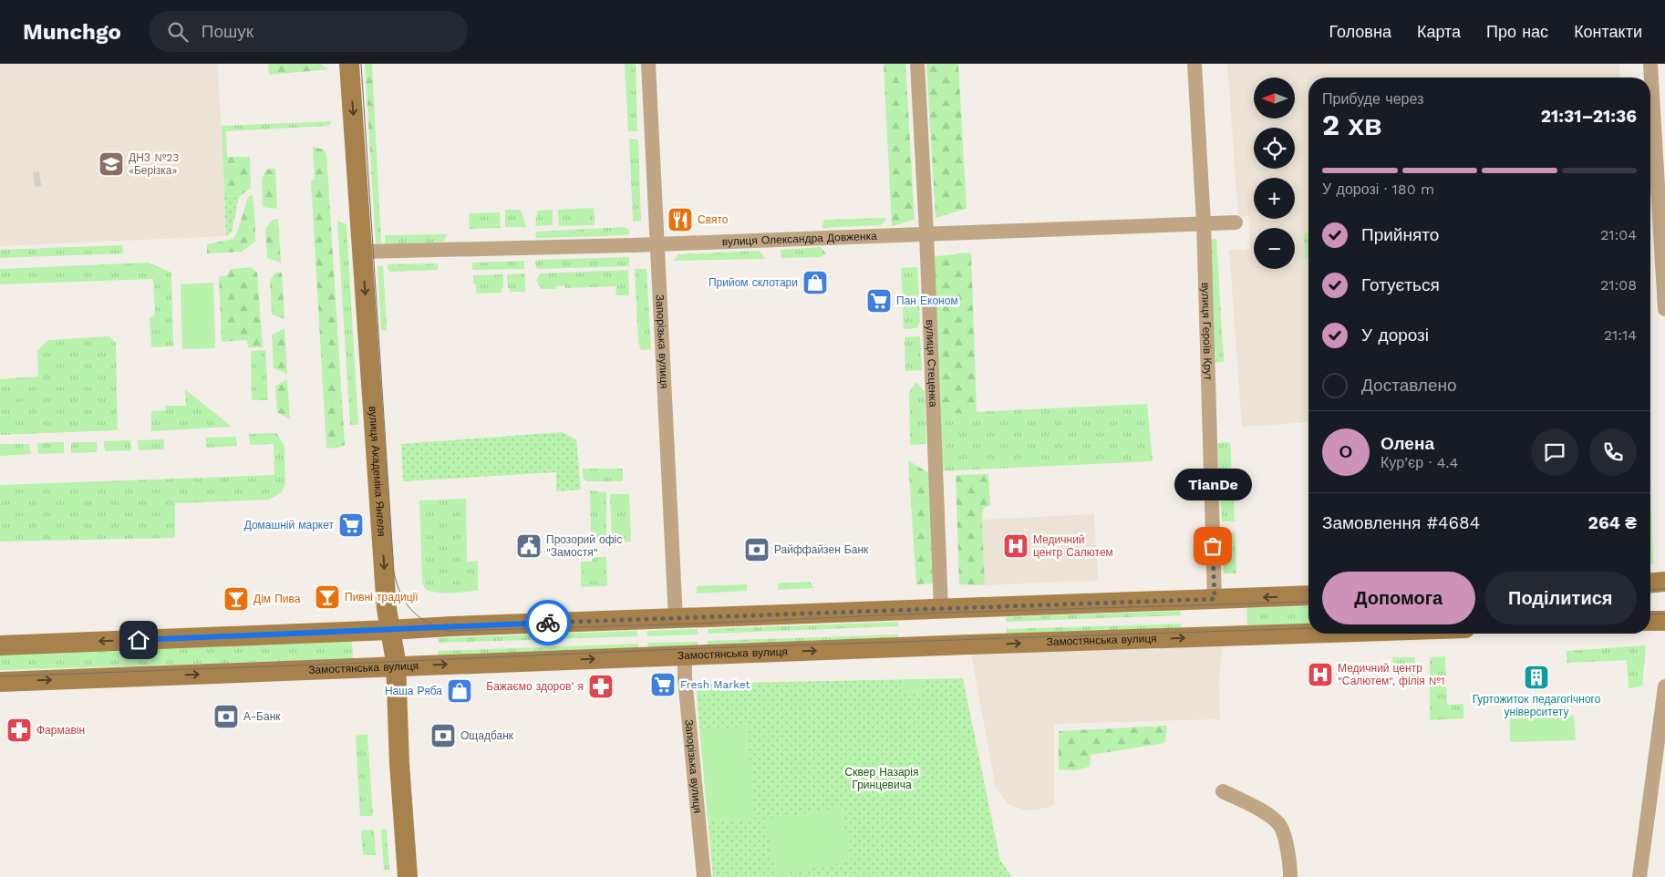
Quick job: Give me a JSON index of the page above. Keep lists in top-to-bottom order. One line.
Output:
{"streets":{"main road":["вулиця Академіка Янгеля","Замостянська вулиця"],"street":["вулиця Олександра Довженка","вулиця Героїв Крут","Запорізька вулиця","вулиця Стеценка"]},"crossings":[["вулиця Олександра Довженка","вулиця Героїв Крут"],["вулиця Олександра Довженка","Запорізька вулиця"],["вулиця Олександра Довженка","вулиця Стеценка"],["вулиця Олександра Довженка","вулиця Академіка Янгеля"],["Запорізька вулиця","Замостянська вулиця"],["вулиця Академіка Янгеля","Замостянська вулиця"]],"one_way":["вулиця Академіка Янгеля"],"parks":["Сквер Назарія Гринцевича"],"places":{"school or university":["ДНЗ №23 «Берізка»"],"restaurant":["Свято"],"shop":["Прийом склотари","Наша Ряба"],"supermarket":["Пан Економ","Домашній маркет","Fresh Market"],"public building":["Прозорий офіс \"Замостя\""],"hospital":["Медичний центр Салютем","Медичний центр \"Салютем\", філія №1"],"other":["TianDe"],"bank":["Райффайзен Банк","А-Банк","Ощадбанк"],"bar":["Пивні традиції","Дім Пива"],"building":["Гуртожиток педагогічного університету"],"pharmacy":["Бажаємо здоровʼя","Фармавін"]},"north":"left","page":{"header":"Munchgo","search":"Пошук","nav":["Головна","Карта","Про нас","Контакти"],"map_buttons":["+","−"],"heading":["2 хв","Прибуде через","21:31–21:36"],"panel":["Олена","Кур’єр · 4.4","Замовлення #4684","264 ₴"],"bar":"У дорозі · 180 m","list":[["Прийнято","21:04"],["Готується","21:08"],["У дорозі","21:14"],"Доставлено"],"round":"О","bubble":"TianDe","buttons":["Допомога","Поділитися"]}}
